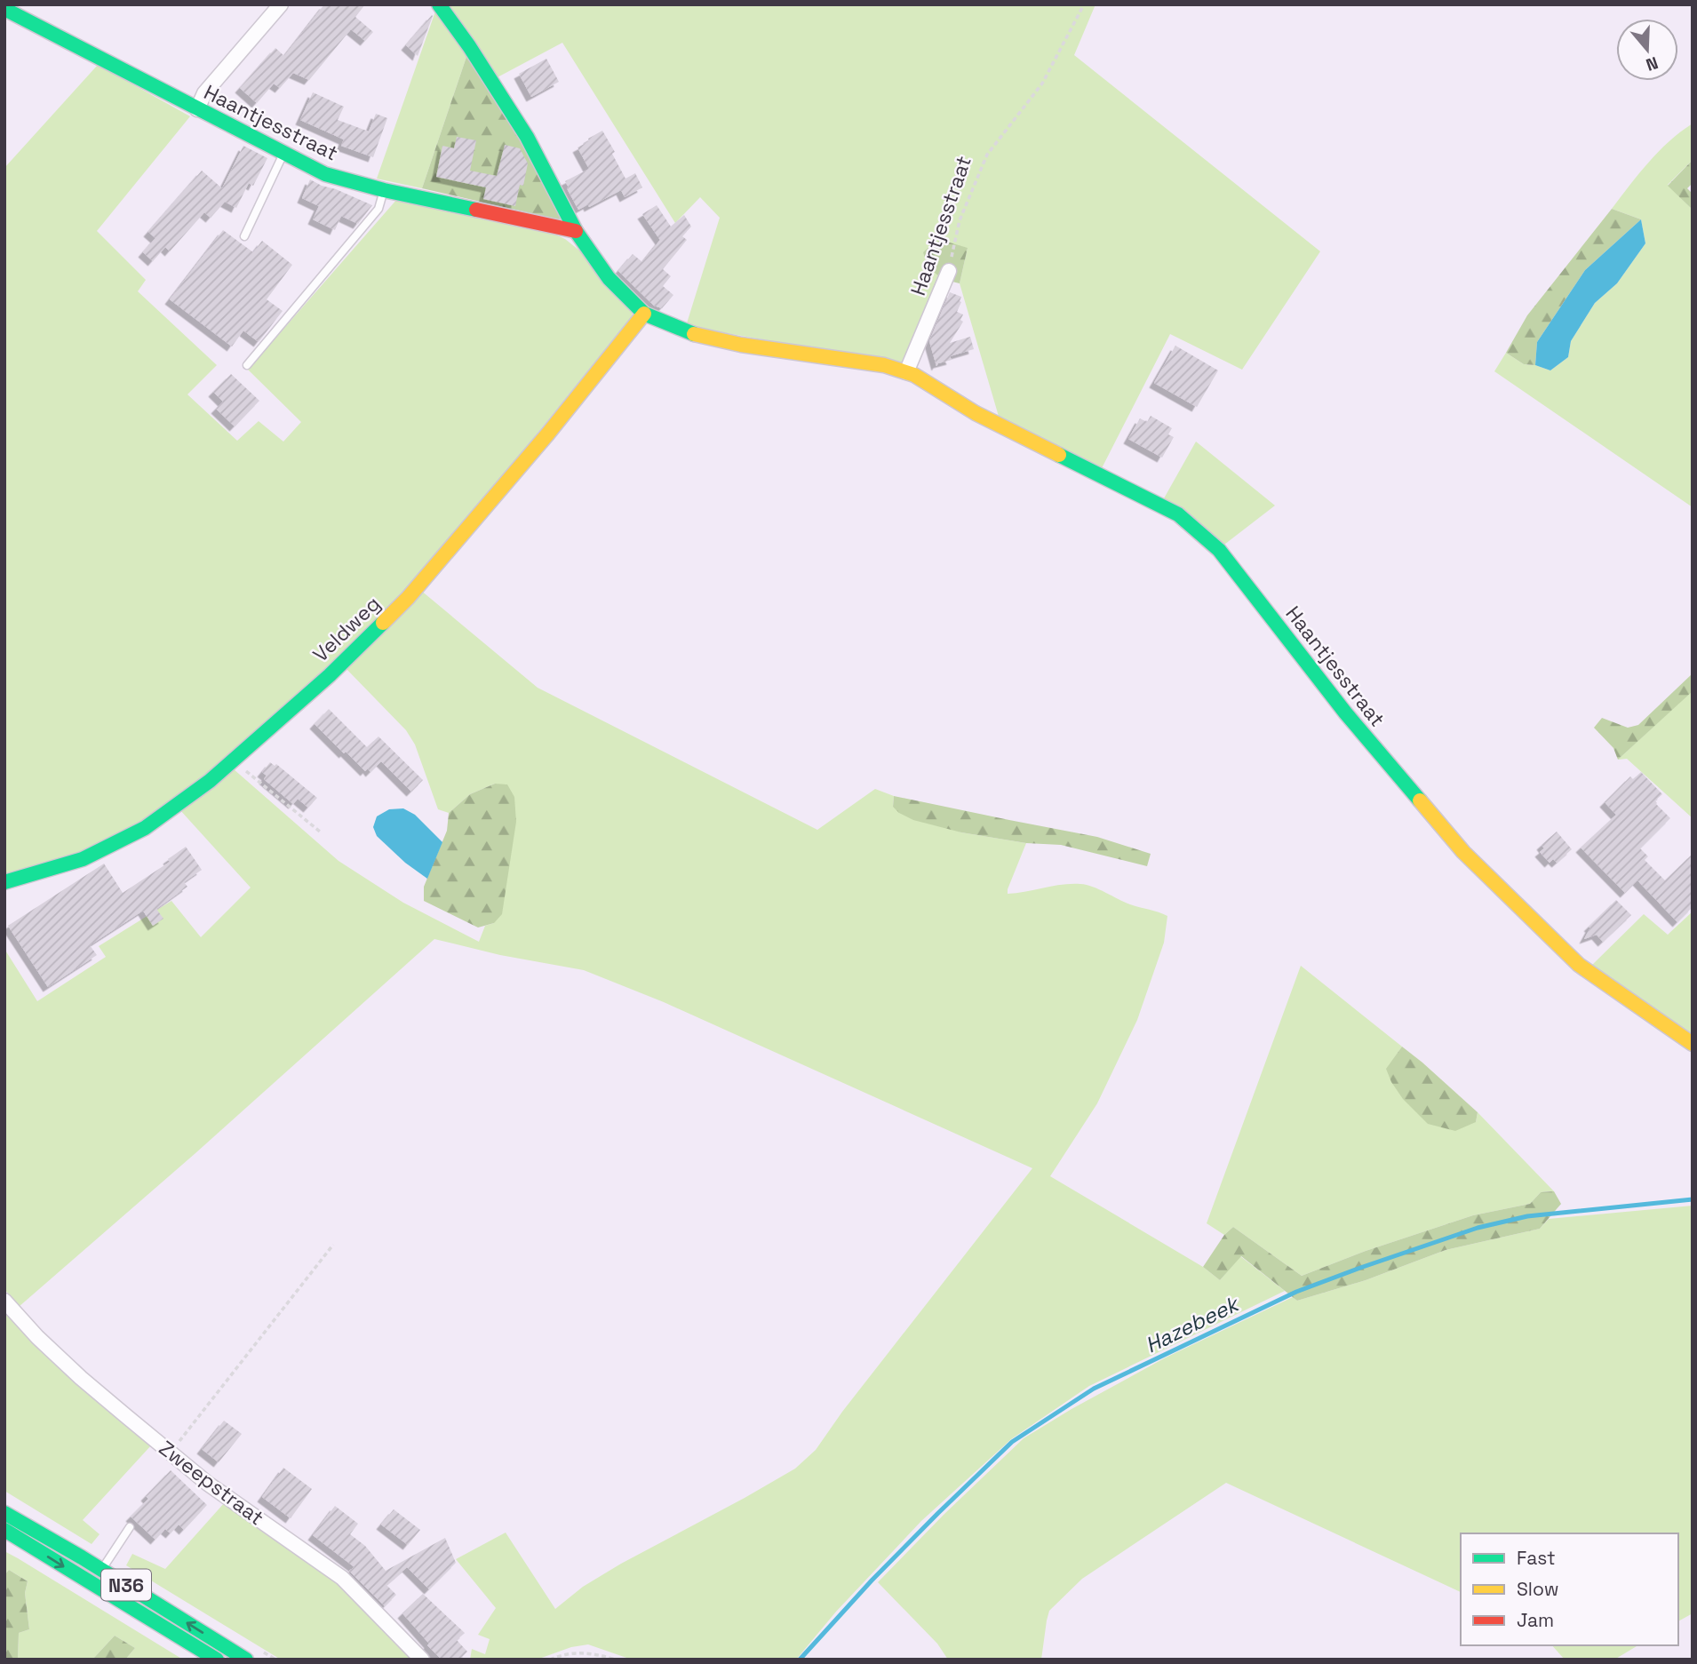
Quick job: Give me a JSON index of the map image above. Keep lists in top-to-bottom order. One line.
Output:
{"streets":{"street":["Haantjesstraat","Veldweg","Zweepstraat","N36"]},"crossings":[["Haantjesstraat","Veldweg"]],"water":["Hazebeek"],"legend":["Fast","Slow","Jam"],"north":"bottom"}
